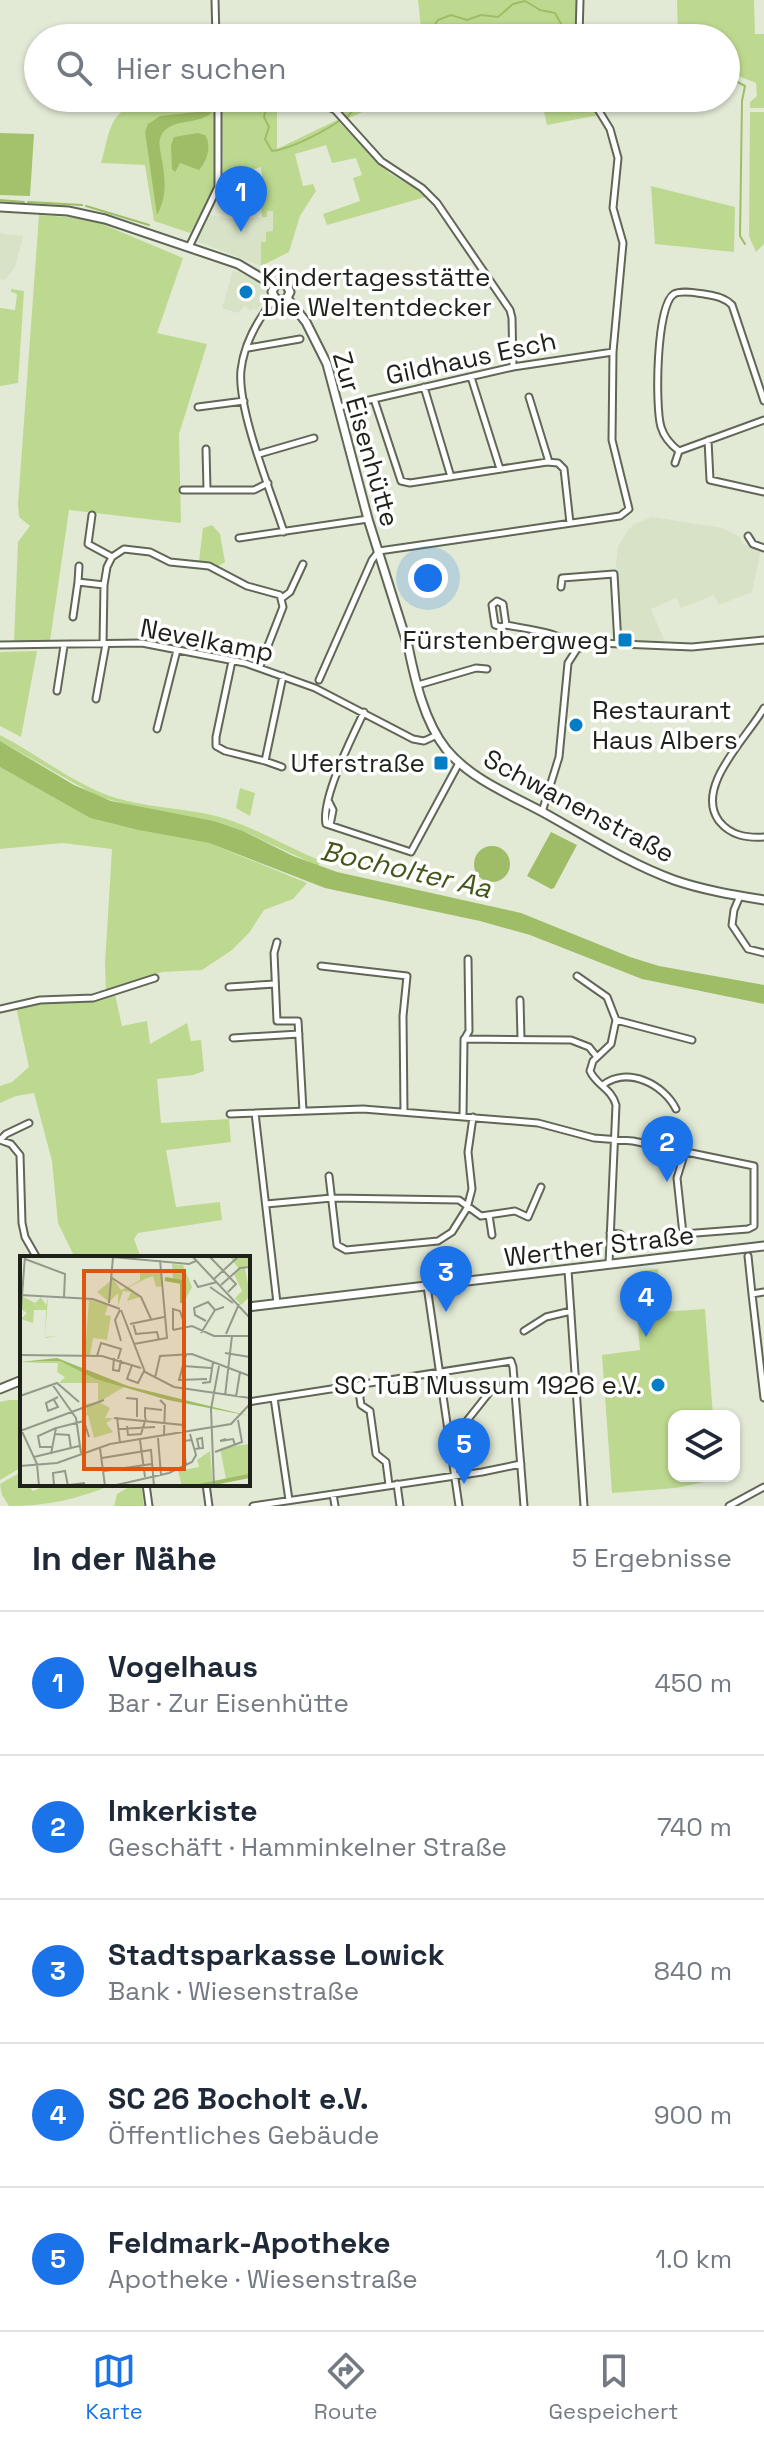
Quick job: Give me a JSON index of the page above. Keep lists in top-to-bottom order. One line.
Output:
{"streets":{"street":["Gildhaus Esch","Zur Eisenhütte","Nevelkamp","Schwanenstraße","Werther Straße"]},"crossings":[["Gildhaus Esch","Zur Eisenhütte"],["Zur Eisenhütte","Schwanenstraße"],["Nevelkamp","Schwanenstraße"]],"water":["Bocholter Aa"],"places":{"other":["Kindertagesstätte Die Weltentdecker","Restaurant Haus Albers","SC TuB Mussum 1926 e.V."],"transit":["Fürstenbergweg","Uferstraße"]},"page":{"search":"Hier suchen","pins":["1","2","3","4","5"],"heading":["In der Nähe","5 Ergebnisse"],"list":[{"mark":"1","name":"Vogelhaus","note":"Bar · Zur Eisenhütte","value":"450 m"},{"mark":"2","name":"Imkerkiste","note":"Geschäft · Hamminkelner Straße","value":"740 m"},{"mark":"3","name":"Stadtsparkasse Lowick","note":"Bank · Wiesenstraße","value":"840 m"},{"mark":"4","name":"SC 26 Bocholt e.V.","note":"Öffentliches Gebäude","value":"900 m"},{"mark":"5","name":"Feldmark-Apotheke","note":"Apotheke · Wiesenstraße","value":"1.0 km"}],"nav":["Karte","Route","Gespeichert"]}}
